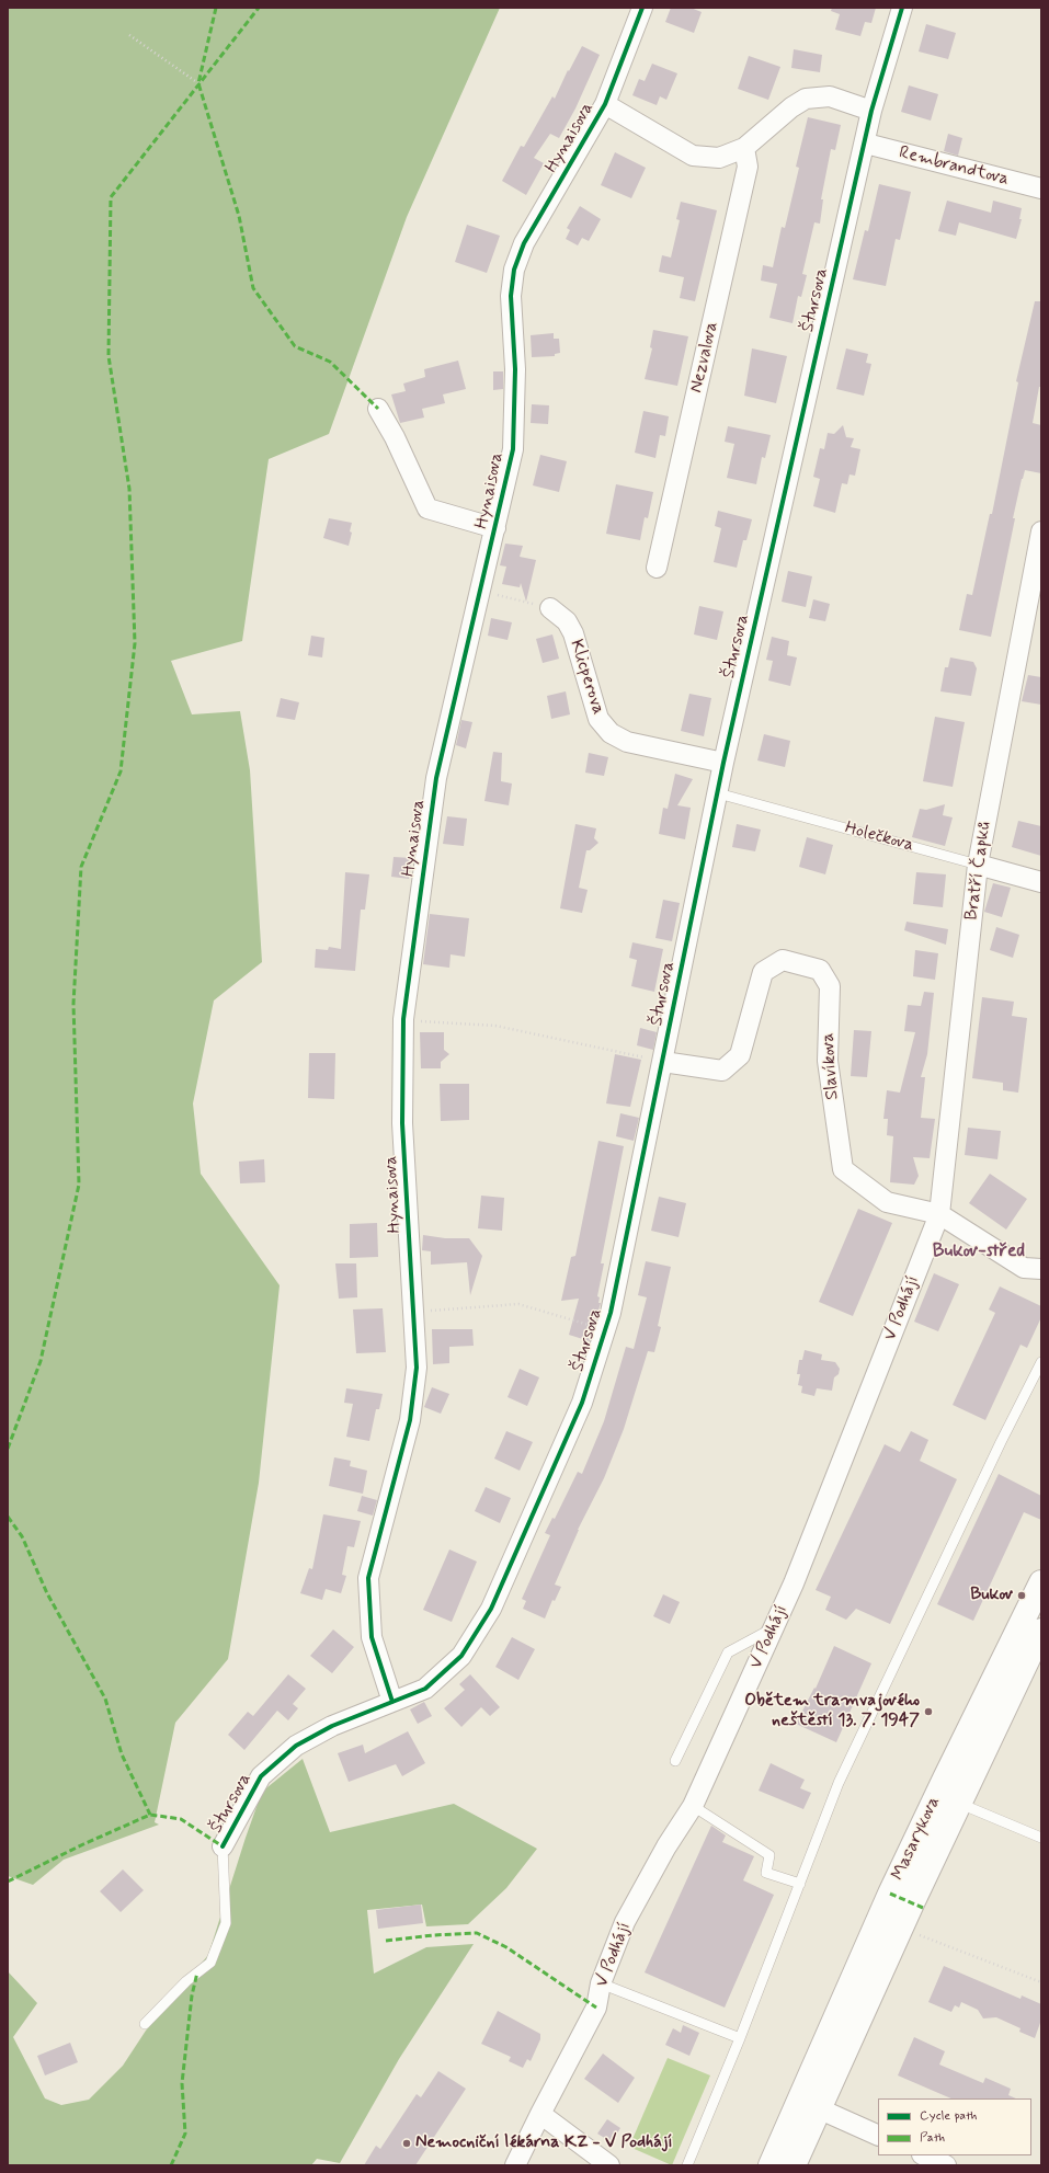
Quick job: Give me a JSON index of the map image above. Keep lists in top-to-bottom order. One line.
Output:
{"streets":{"street":["Hynaisova","Rembrandtova","Štursova","Nezvalova","Klicperova","Holečkova","Bratří Čapků","Slavíkova","V Podhájí","Masarykova"]},"crossings":[["Hynaisova","Štursova"],["Rembrandtova","Štursova"],["Štursova","Klicperova"],["Štursova","Holečkova"],["Štursova","Slavíkova"],["Holečkova","Bratří Čapků"],["Bratří Čapků","Slavíkova"],["Bratří Čapků","V Podhájí"],["Slavíkova","V Podhájí"]],"districts":["Bukov-střed"],"places":["Bukov","Obětem tramvajového neštěstí 13. 7. 1947","Nemocniční lékárna KZ - V Podhájí"],"legend":["Cycle path","Path"]}
